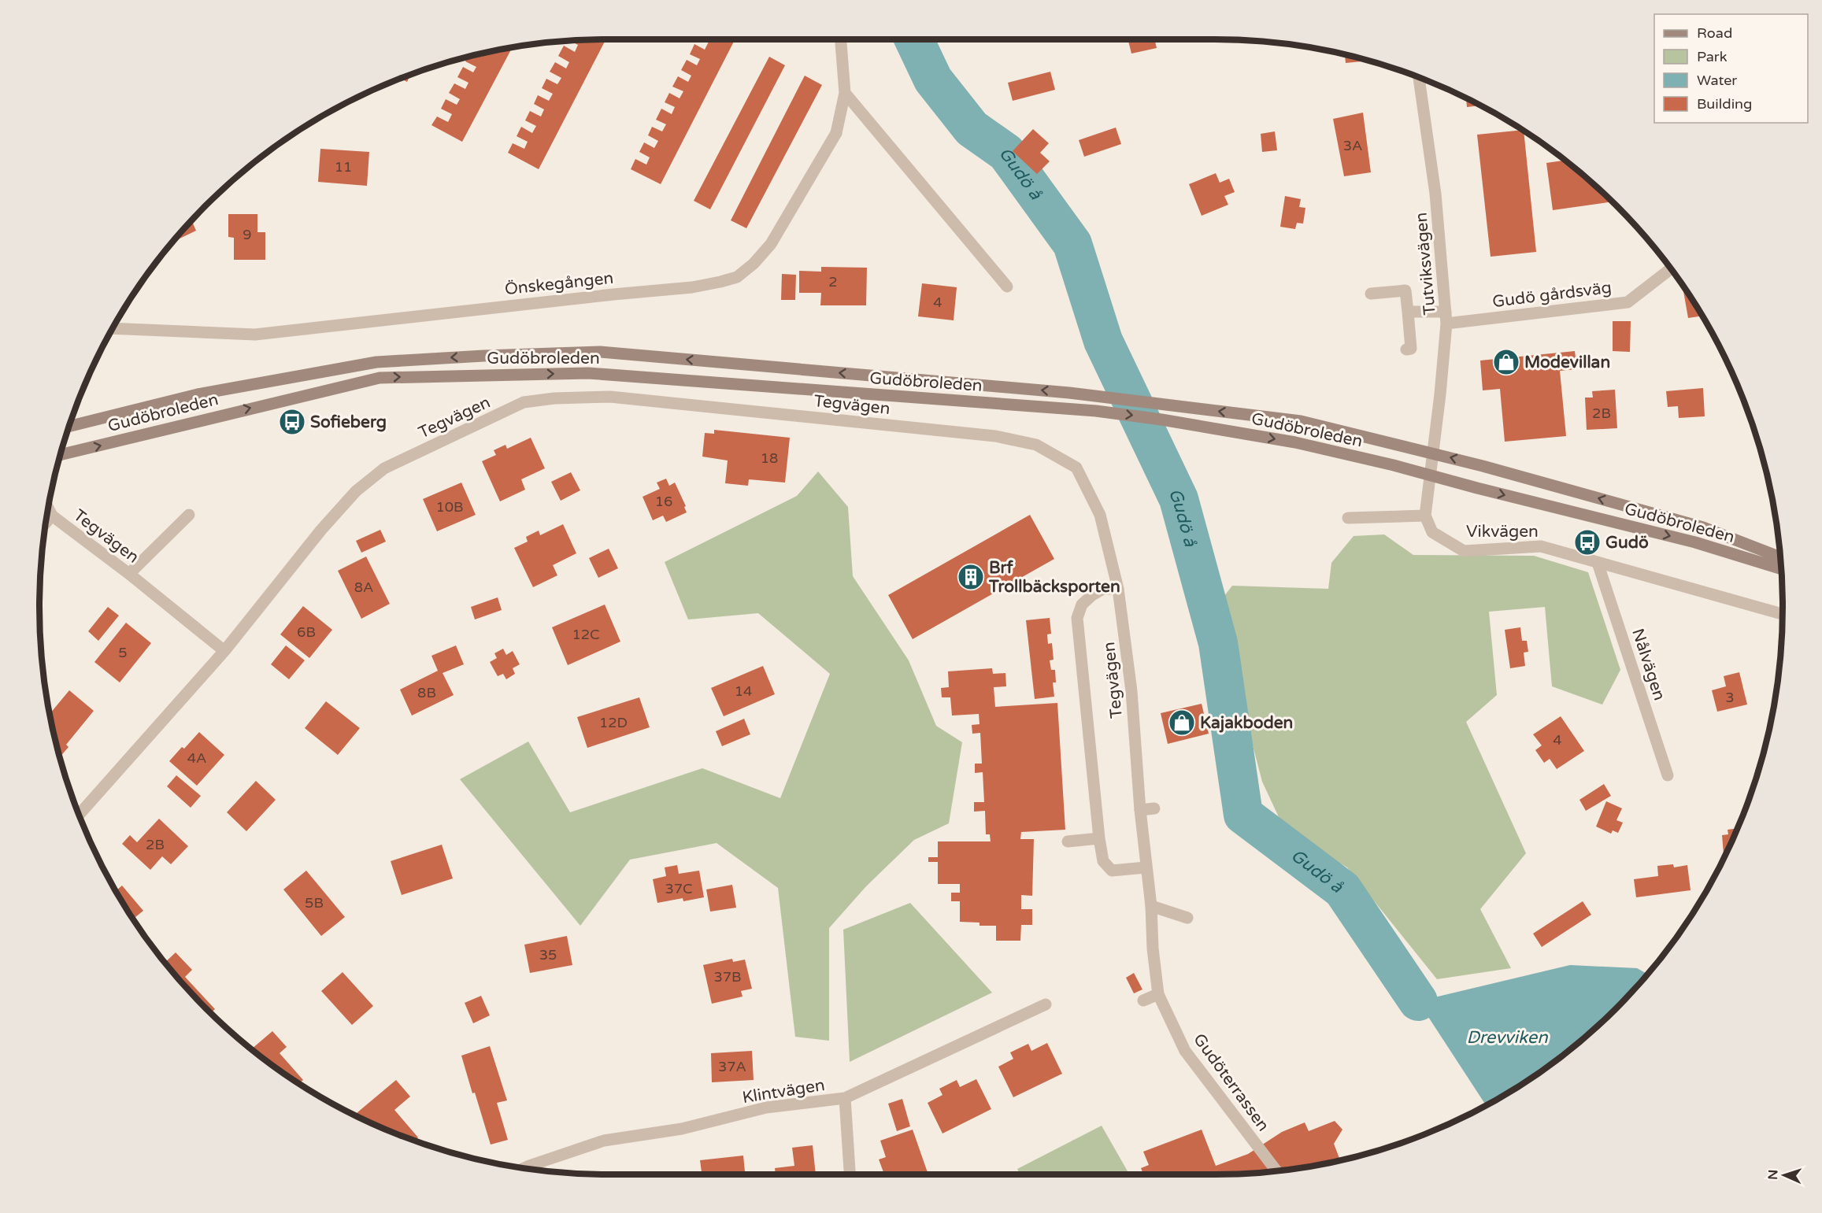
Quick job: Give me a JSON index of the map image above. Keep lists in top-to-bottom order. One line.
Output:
{"streets":{"main road":["Gudöbroleden"],"street":["Tutviksvägen","Önskegången","Gudö gårdsväg","Tegvägen","Vikvägen","Nålvägen","Gudöterrassen","Klintvägen"]},"crossings":[["Tutviksvägen","Gudö gårdsväg"],["Tutviksvägen","Gudöbroleden"],["Tegvägen","Gudöterrassen"],["Vikvägen","Nålvägen"]],"water":["Gudö å","Drevviken"],"places":{"shop":["Modevillan","Kajakboden"],"bus stop":["Sofieberg","Gudö"],"building":["Brf Trollbäcksporten"]},"house_numbers":["3A","11","9","2","4","2B","18","16","10B","8A","6B","12C","5","14","8B","3","12D","4","4A","2B","37C","5B","35","37B","37A"],"legend":["Road","Park","Water","Building"],"north":"left"}
